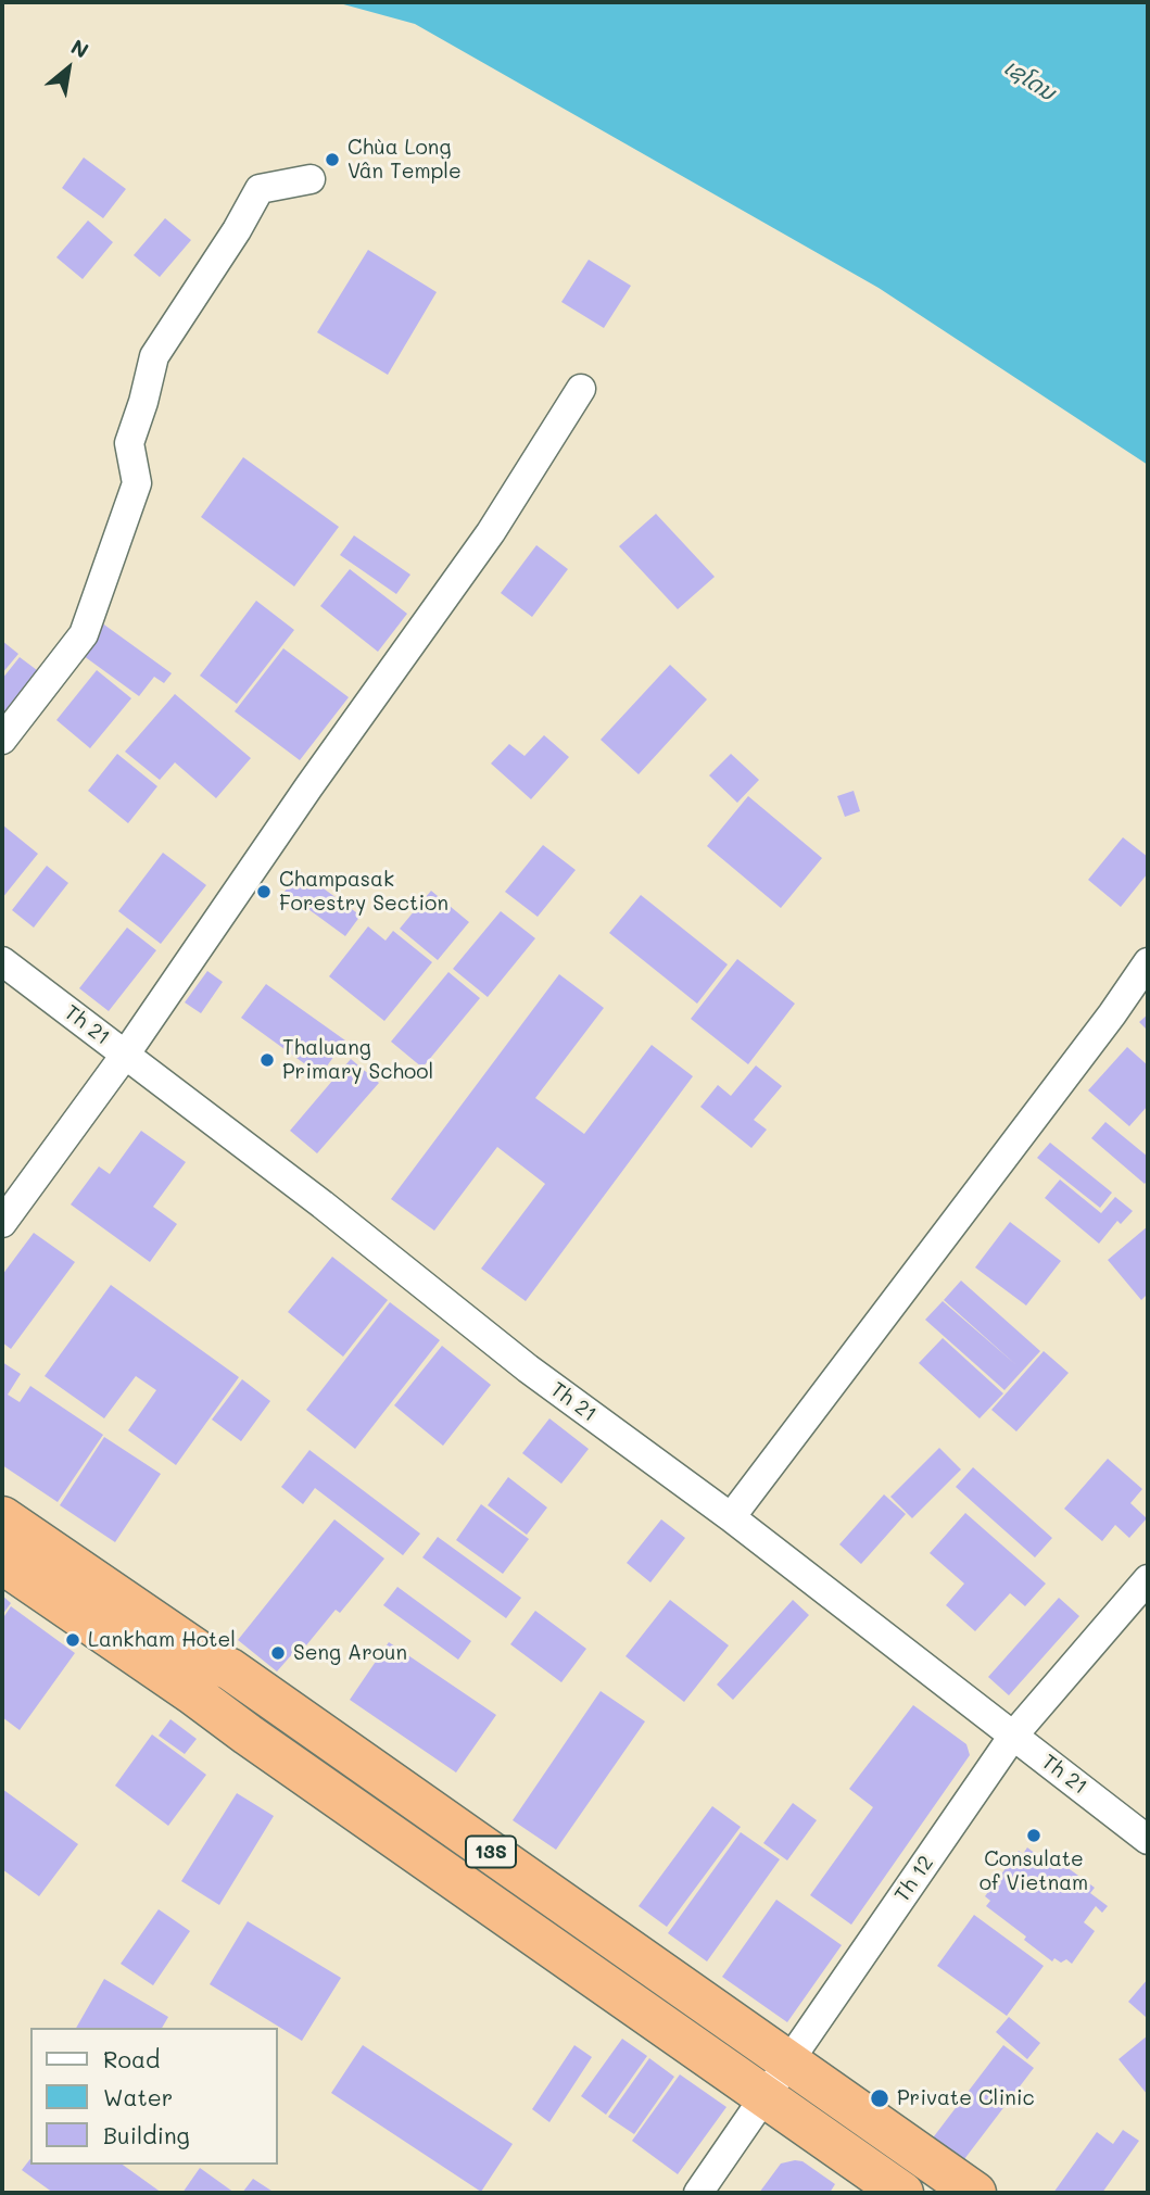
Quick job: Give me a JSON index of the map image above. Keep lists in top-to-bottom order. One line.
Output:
{"streets":{"highway":["13S"],"street":["Th 21","Th 12"]},"crossings":[["Th 21","Th 12"],["13S","Th 12"]],"water":["ເຊໂດນ"],"places":["Chùa Long Vân Temple","Champasak Forestry Section","Thaluang Primary School","Lankham Hotel","Seng Aroun","Consulate of Vietnam","Private Clinic"],"legend":["Road","Water","Building"],"north":"top right"}
